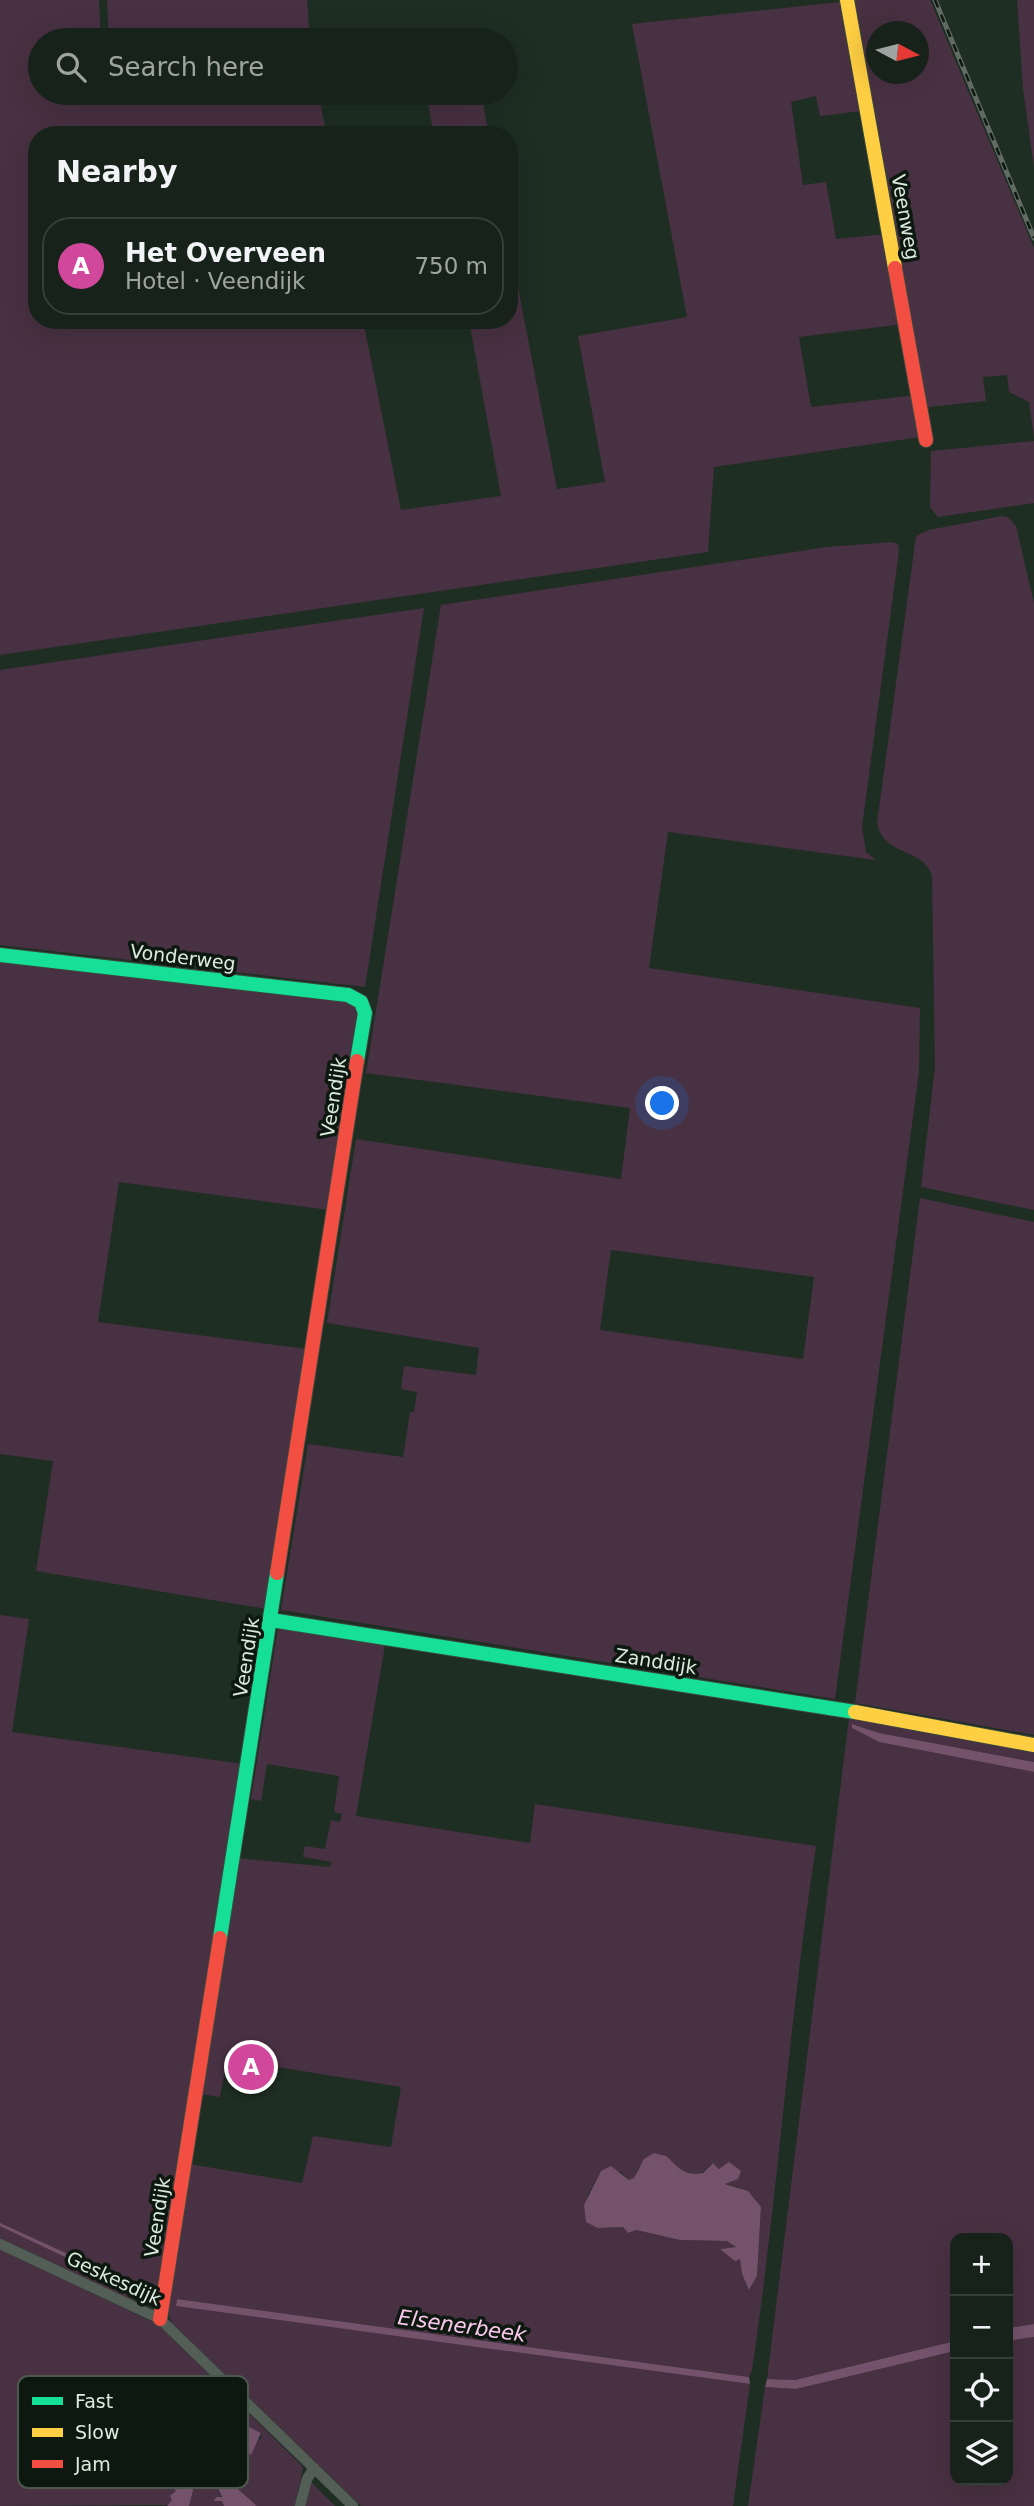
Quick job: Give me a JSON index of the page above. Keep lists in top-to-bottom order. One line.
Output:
{"streets":{"street":["Veenweg","Vonderweg","Veendijk","Zanddijk","Geskesdijk"]},"crossings":[["Vonderweg","Veendijk"],["Veendijk","Zanddijk"],["Veendijk","Geskesdijk"]],"water":["Elsenerbeek"],"legend":["Fast","Slow","Jam"],"north":"right","page":{"search":"Search here","heading":"Nearby","list":[{"mark":"A","name":"Het Overveen","note":"Hotel · Veendijk","value":"750 m"}],"pins":"A","map_buttons":["+","−"]}}
